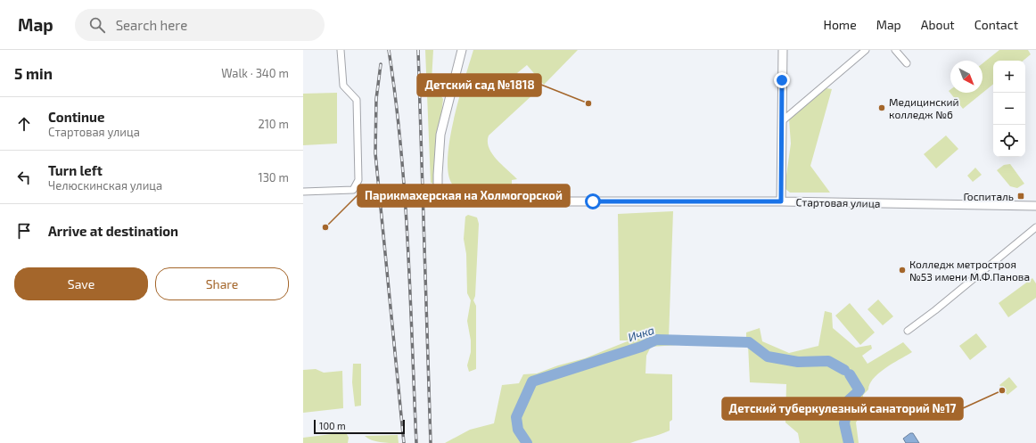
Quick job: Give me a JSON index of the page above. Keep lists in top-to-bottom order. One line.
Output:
{"streets":{"street":["Стартовая улица"]},"water":["Ичка"],"places":{"other":["Детский сад №1818","Медицинский колледж №6","Парикмахерская на Холмогорской","Колледж метростроя №53 имени М.Ф.Панова","Детский туберкулезный санаторий №17"],"transit":["Госпиталь"]},"scale_bar":"100 m","north":"bottom right","page":{"header":"Map","search":"Search here","nav":["Home","Map","About","Contact"],"heading":["5 min","Walk · 340 m"],"map_buttons":["+","−"],"list":[["Continue","Стартовая улица","210 m"],["Turn left","Челюскинская улица","130 m"],"Arrive at destination"],"buttons":["Save","Share"],"scale":"100 m"}}
